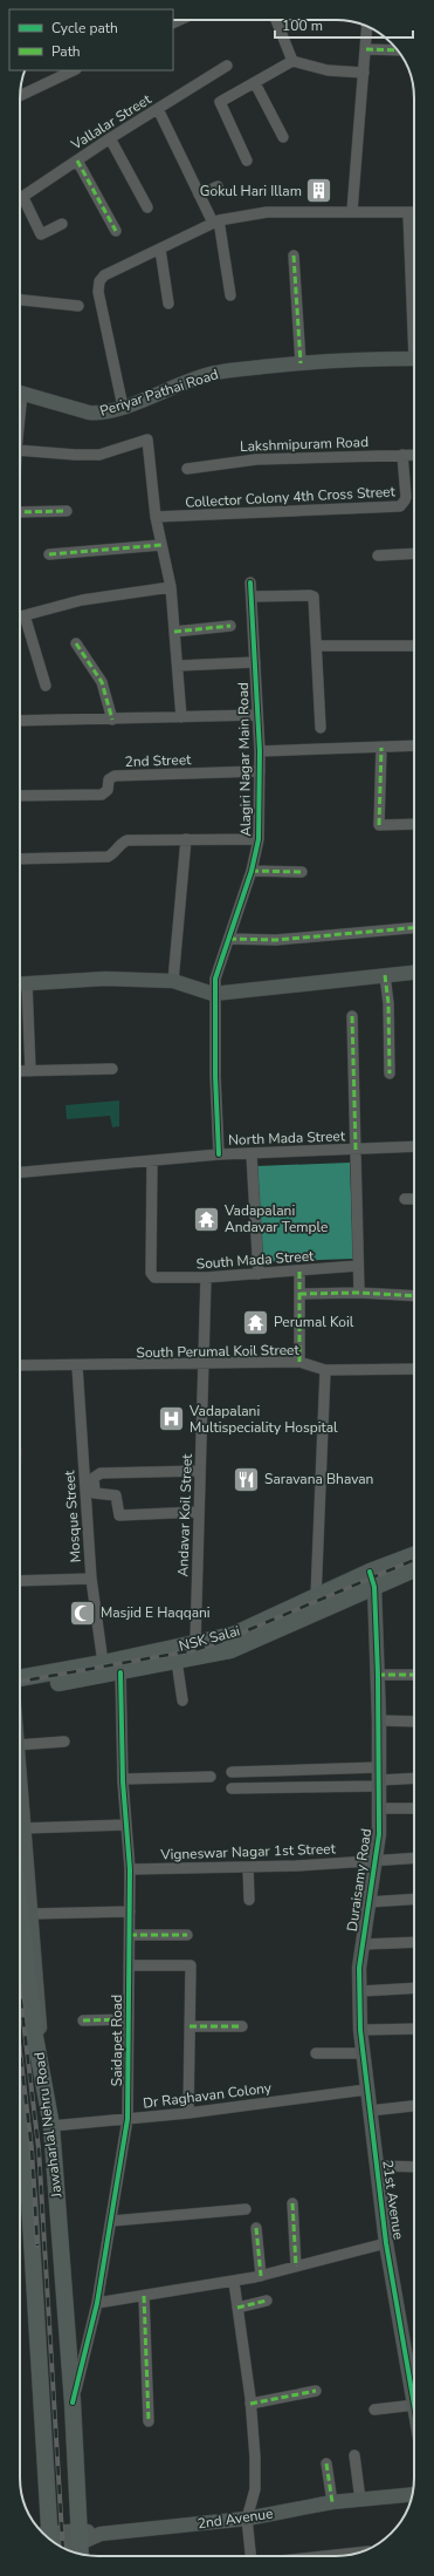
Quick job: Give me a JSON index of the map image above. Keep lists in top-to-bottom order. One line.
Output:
{"streets":{"main road":["NSK Salai","Jawaharlal Nehru Road"],"street":["Vallalar Street","Periyar Pathai Road","Lakshmipuram Road","Collector Colony 4th Cross Street","Alagiri Nagar Main Road","2nd Street","North Mada Street","South Mada Street","South Perumal Koil Street","Andavar Koil Street","Mosque Street","Vigneswar Nagar 1st Street","Duraisamy Road","Saidapet Road","Dr Raghavan Colony","21st Avenue","2nd Avenue"]},"crossings":[["Lakshmipuram Road","Collector Colony 4th Cross Street"],["Alagiri Nagar Main Road","2nd Street"],["Alagiri Nagar Main Road","North Mada Street"],["North Mada Street","South Mada Street"],["South Mada Street","Andavar Koil Street"],["South Perumal Koil Street","Andavar Koil Street"],["South Perumal Koil Street","Mosque Street"],["Andavar Koil Street","NSK Salai"],["Mosque Street","NSK Salai"],["NSK Salai","Duraisamy Road"],["Vigneswar Nagar 1st Street","Duraisamy Road"],["Vigneswar Nagar 1st Street","Saidapet Road"],["Duraisamy Road","Dr Raghavan Colony"],["Duraisamy Road","21st Avenue"],["Saidapet Road","Dr Raghavan Colony"],["Saidapet Road","Jawaharlal Nehru Road"],["Dr Raghavan Colony","Jawaharlal Nehru Road"],["Dr Raghavan Colony","21st Avenue"],["Jawaharlal Nehru Road","2nd Avenue"]],"places":{"building":["Gokul Hari Illam"],"temple":["Vadapalani Andavar Temple","Perumal Koil"],"hospital":["Vadapalani Multispeciality Hospital"],"restaurant":["Saravana Bhavan"],"mosque":["Masjid E Haqqani"]},"legend":["Cycle path","Path"],"scale_bar":"100 m"}
